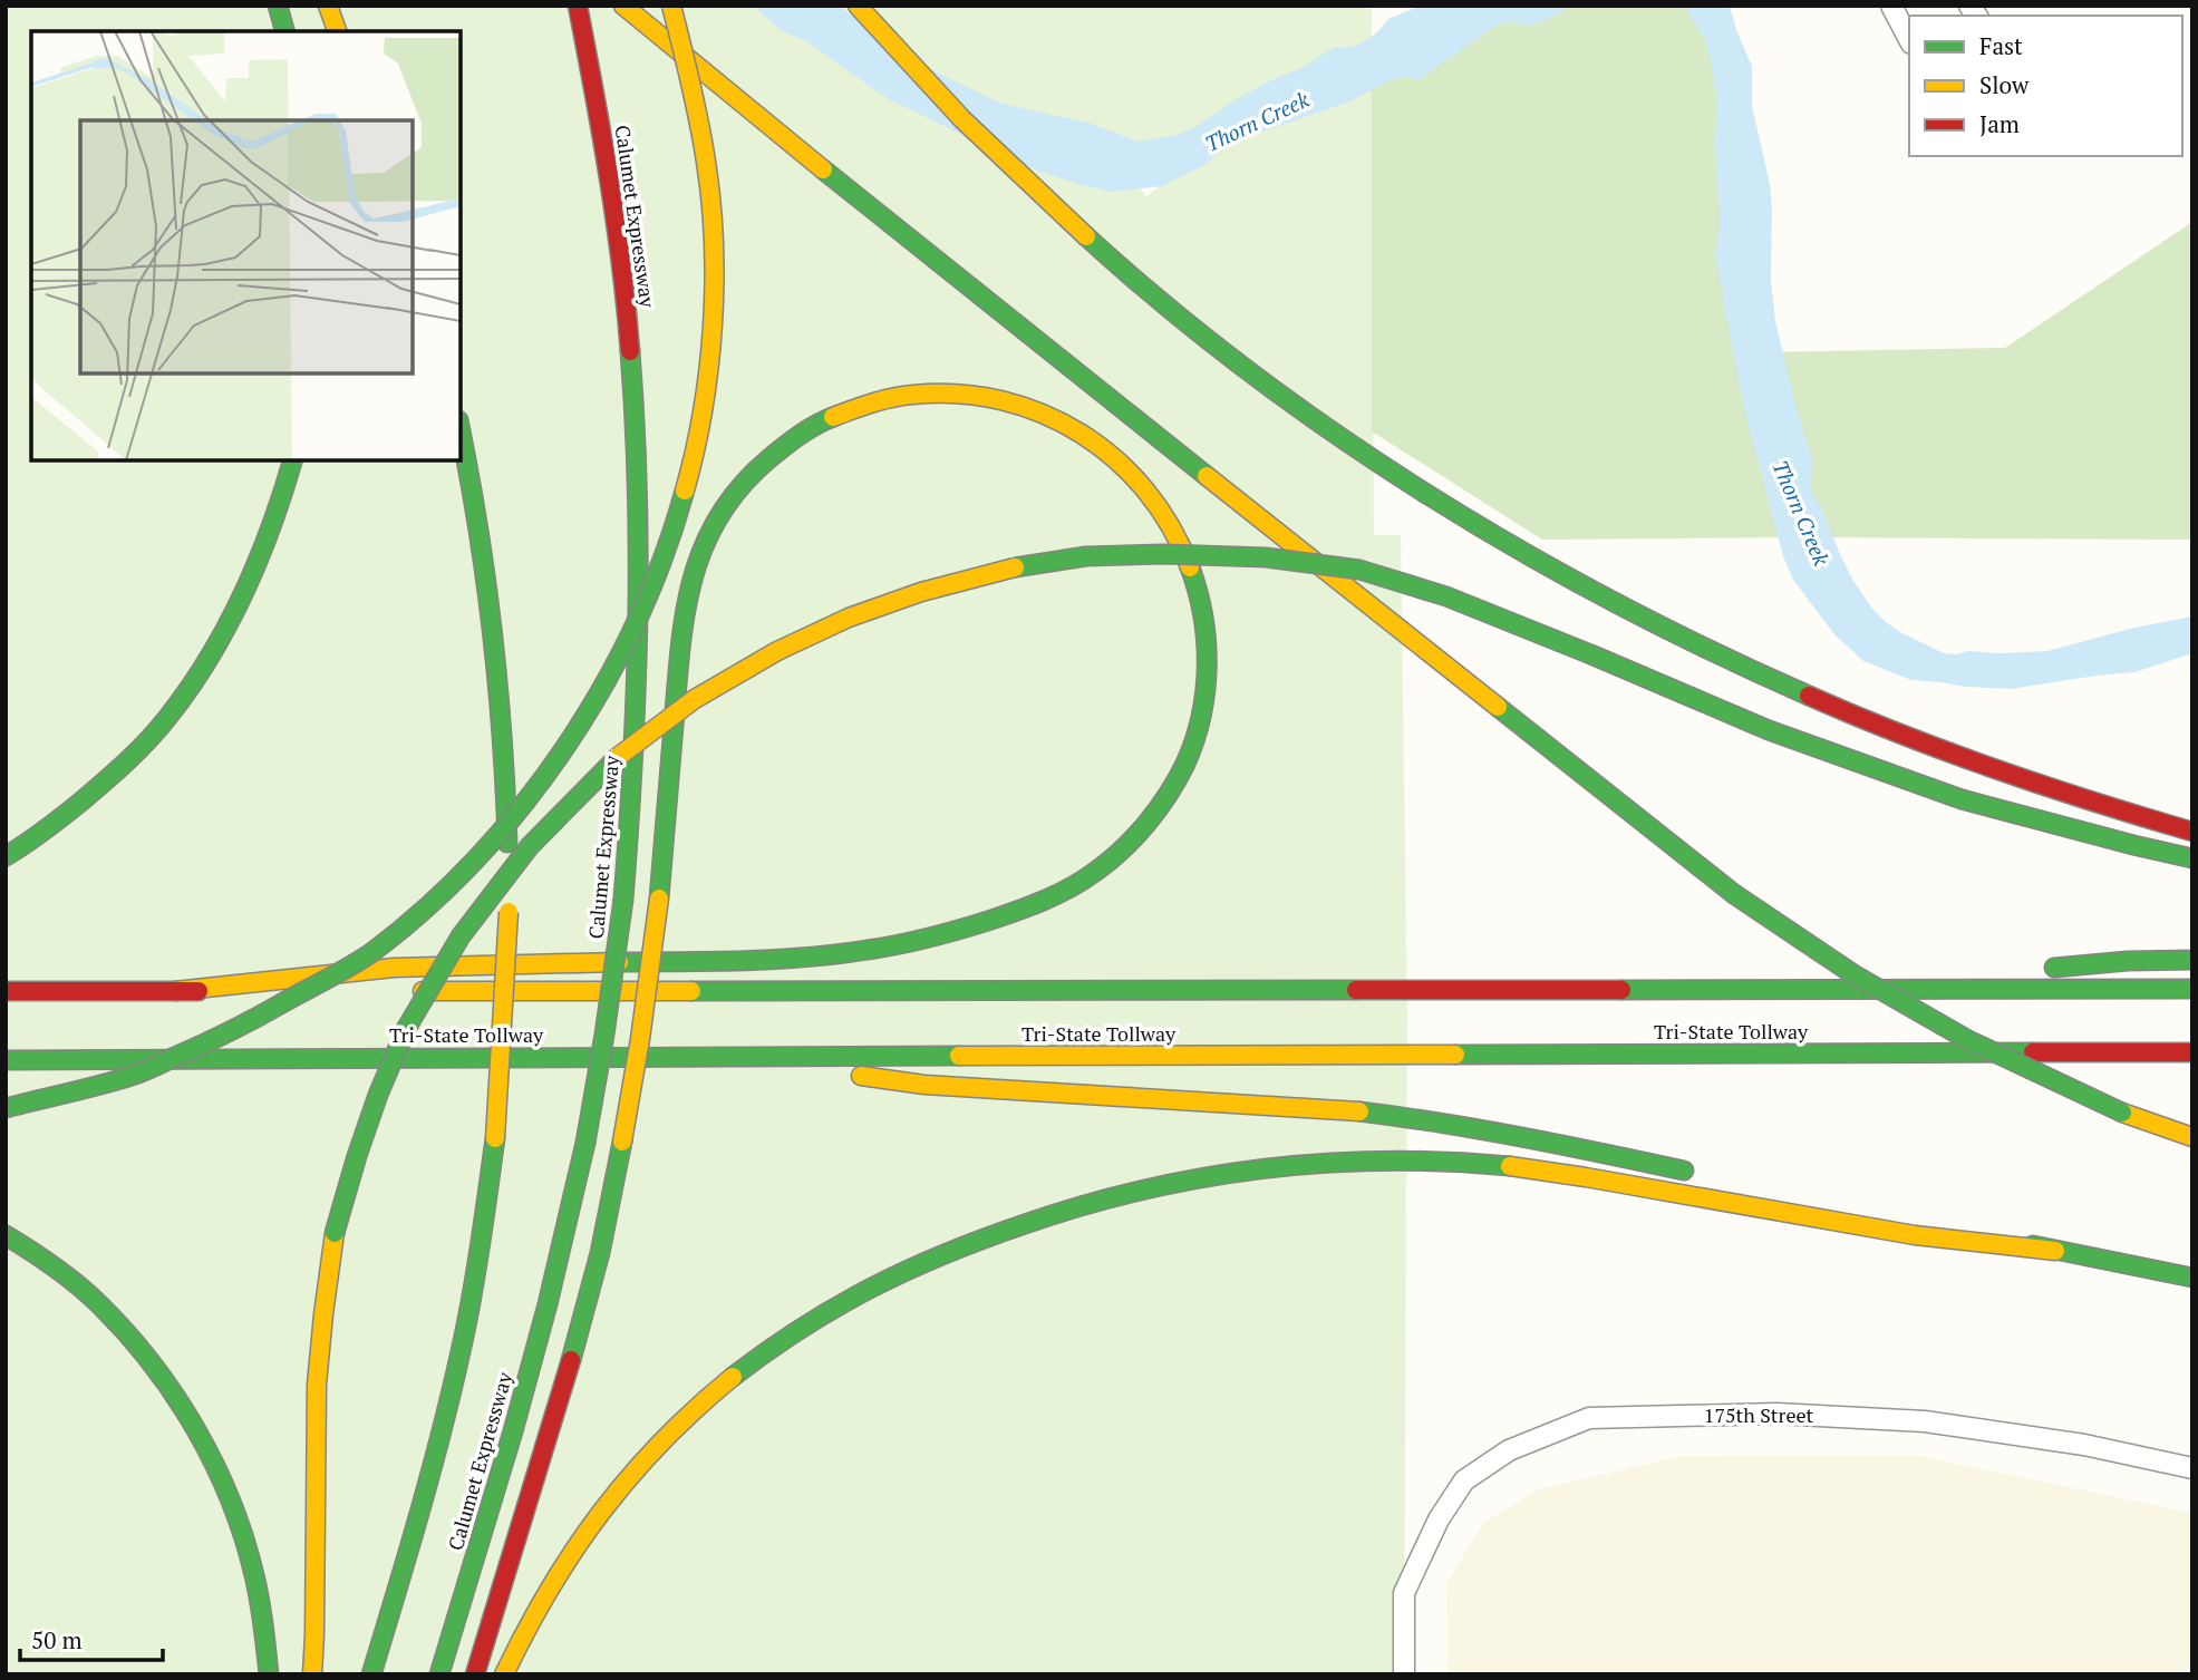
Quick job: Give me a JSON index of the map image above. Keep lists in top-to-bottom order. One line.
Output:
{"streets":{"highway":["Calumet Expressway","Tri-State Tollway"],"street":["175th Street"]},"water":["Thorn Creek"],"legend":["Fast","Slow","Jam"],"scale_bar":"50 m"}
